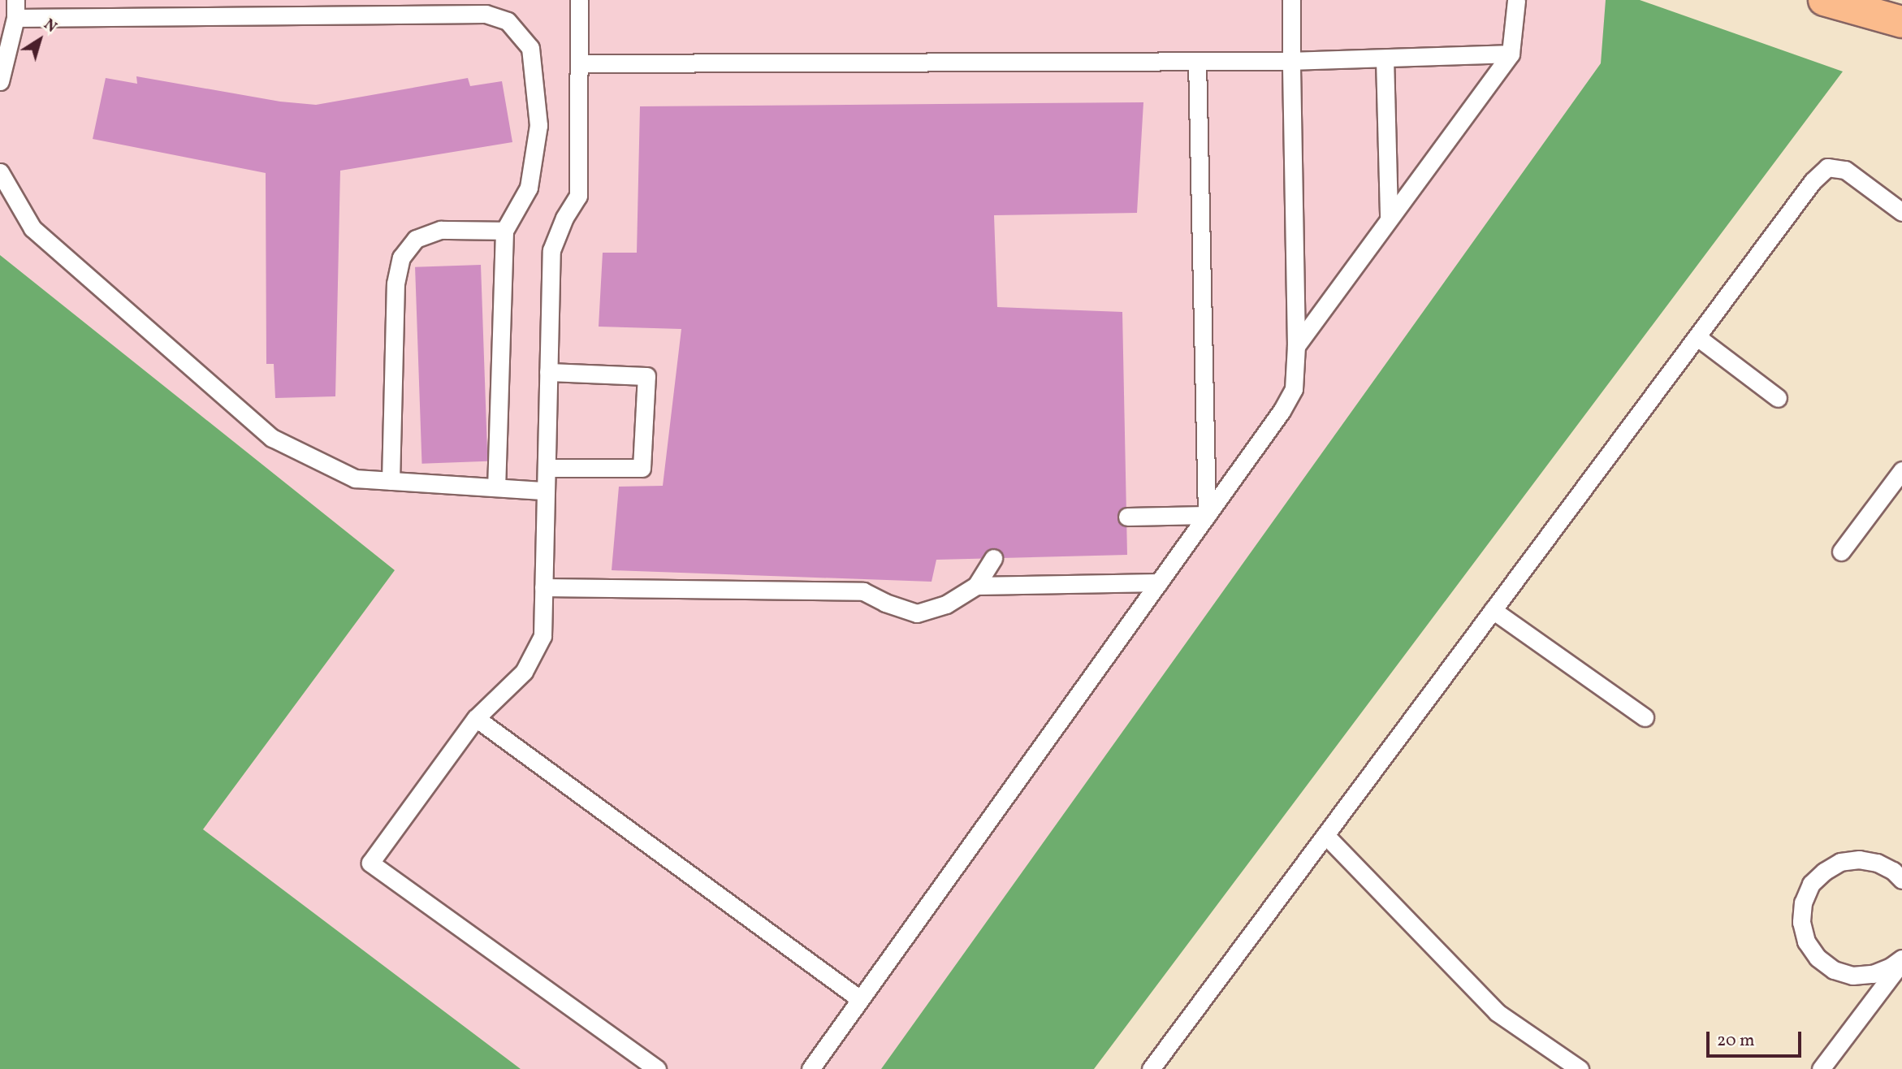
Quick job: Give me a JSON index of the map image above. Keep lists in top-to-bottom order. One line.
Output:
{"scale_bar":"20 m","north":"top right"}
